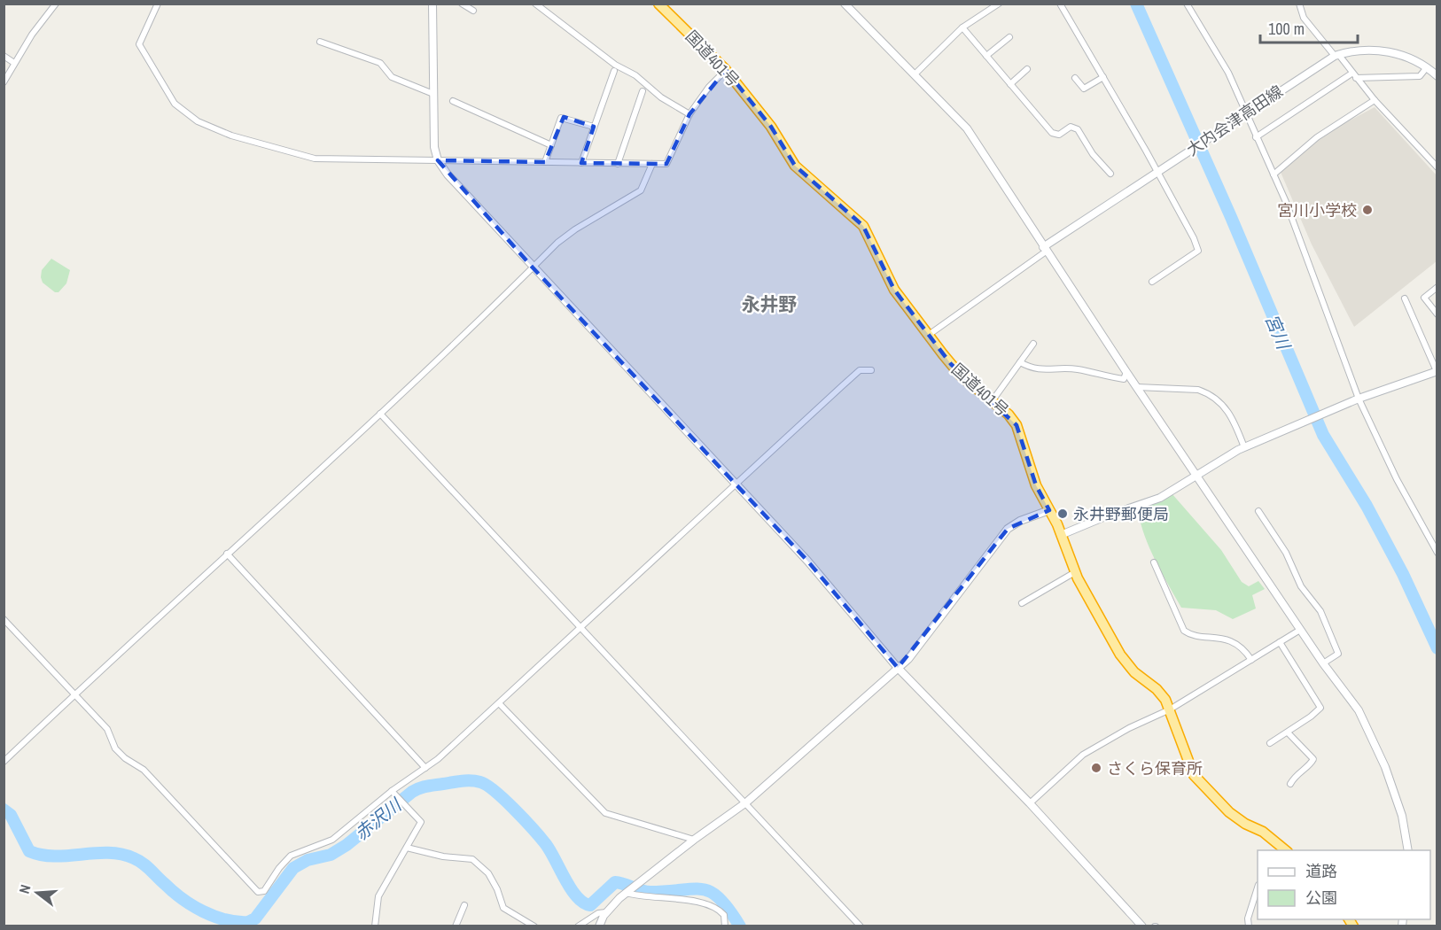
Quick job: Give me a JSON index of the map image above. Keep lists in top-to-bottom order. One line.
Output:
{"streets":{"highway":["国道401号"],"main road":["大内会津高田線"]},"districts":["永井野"],"water":["宮川","赤沢川"],"places":["宮川小学校","永井野郵便局","さくら保育所"],"legend":["道路","公園"],"scale_bar":"100 m","north":"left"}
